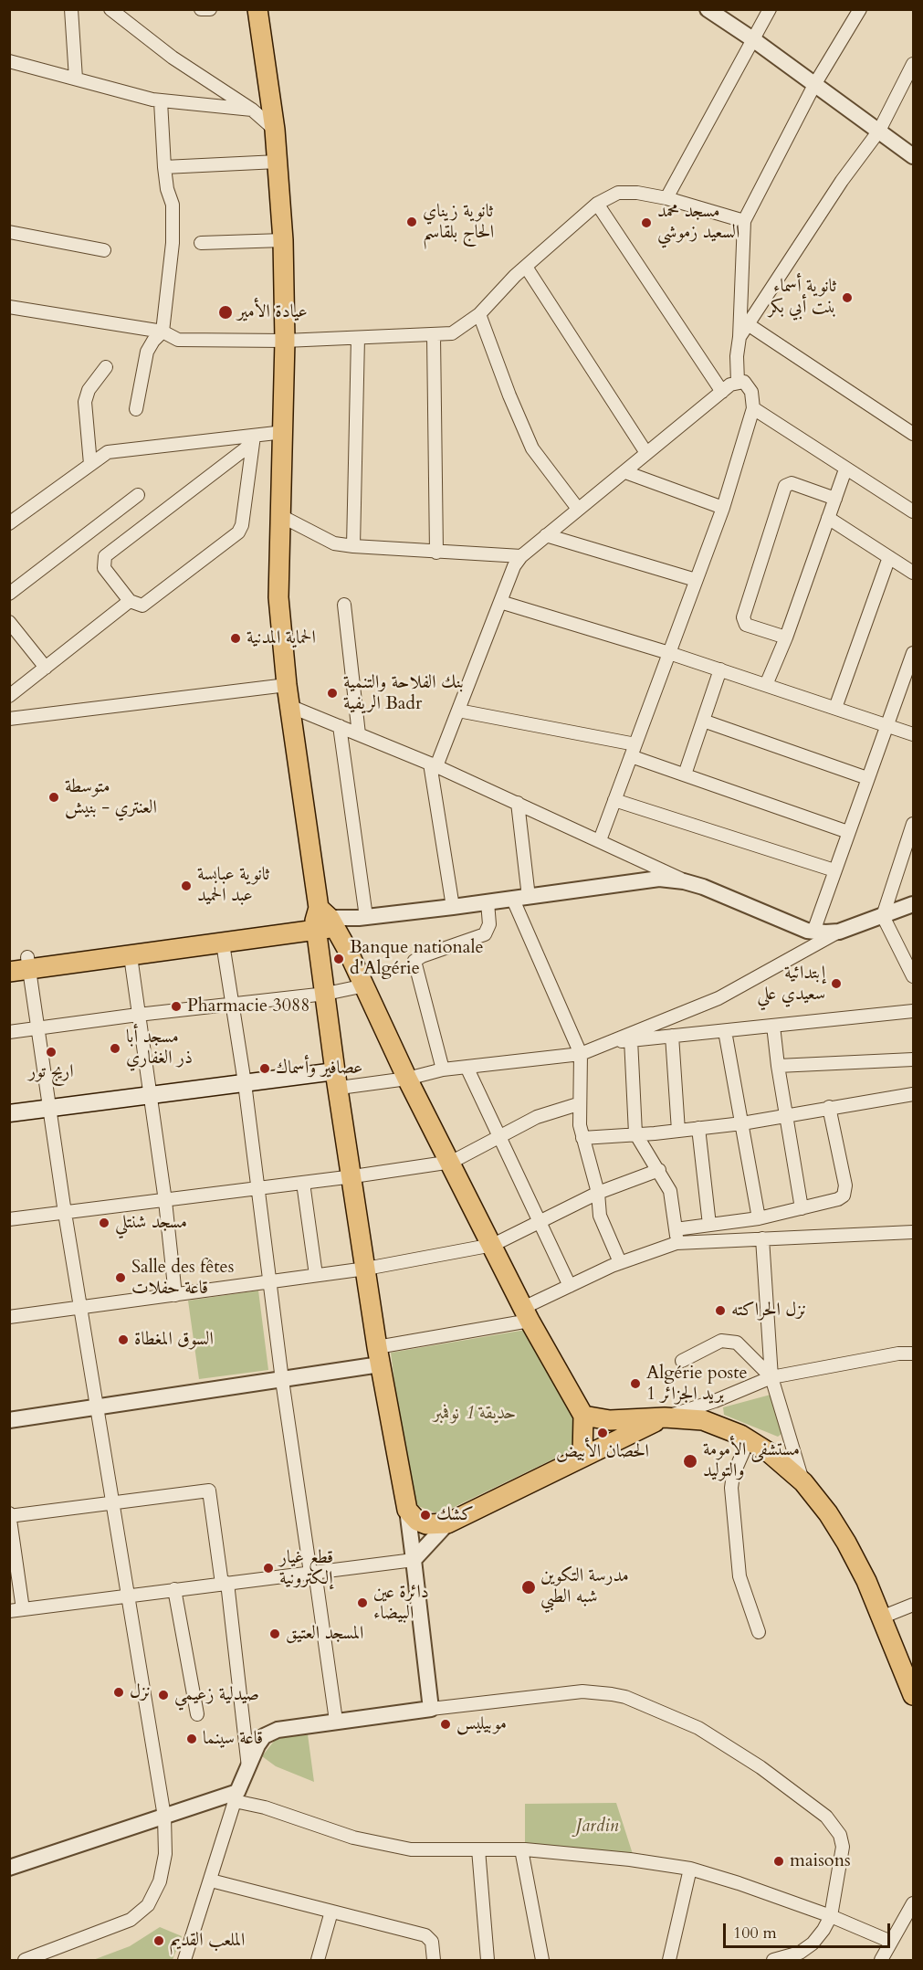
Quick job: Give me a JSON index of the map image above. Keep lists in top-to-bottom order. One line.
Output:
{"parks":["حديقة 1 نوفمبر","Jardin"],"places":["ثانوية زيناي الحاج بلقاسم","مسجد محمد السعيد زموشي","ثانوية أسماء بنت أبي بكر","عيادة الأمير","الحماية المدنية","بنك الفلاحة والتنمية الريفية Badr","متوسطة العنتري - بنيش","ثانوية عبابسة عبد الحميد","Banque nationale d'Algérie","إبتدائية سعيدي علي","Pharmacie 3088","مسجد أبا ذر الغفاري","اريج تور","عصافير وأسماك","مسجد شنتلي","Salle des fêtes قاعة حفلات","نزل الحراكته","السوق المغطاة","Algérie poste 1 بريد الجزائر","الحصان الأبيض","مستشفى الأمومة والتوليد","كشك","قطع غيار إلكترونية","مدرسة التكوين شبه الطبي","دائرة عين البيضاء","المسجد العتيق","نزل","صيدلية زعيمي","موبيليس","قاعة سينما","maisons","الملعب القديم"],"scale_bar":"100 m"}
